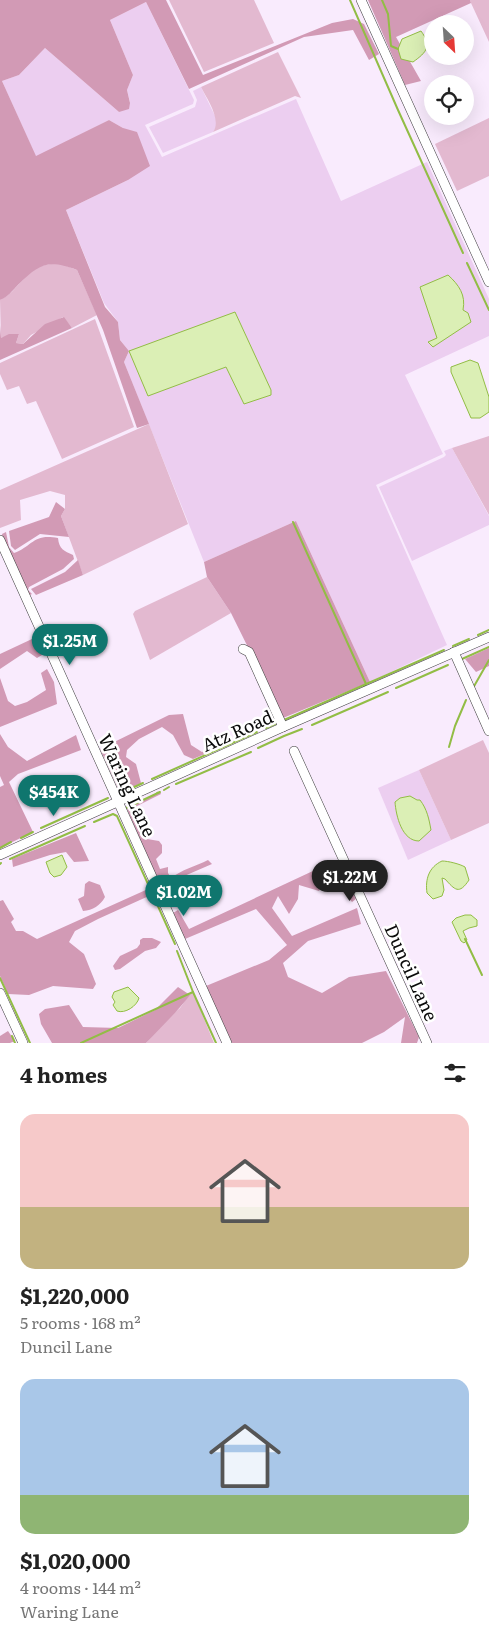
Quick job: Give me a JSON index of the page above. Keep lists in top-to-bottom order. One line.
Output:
{"streets":{"street":["Atz Road","Waring Lane","Duncil Lane"]},"crossings":[["Atz Road","Waring Lane"]],"north":"bottom right","page":{"price":["$1.25M","$454K","$1.22M","$1.02M"],"heading":"4 homes","list":[{"name":"$1,220,000","note":"5 rooms · 168 m² · Duncil Lane"},{"name":"$1,020,000","note":"4 rooms · 144 m² · Waring Lane"}]}}
